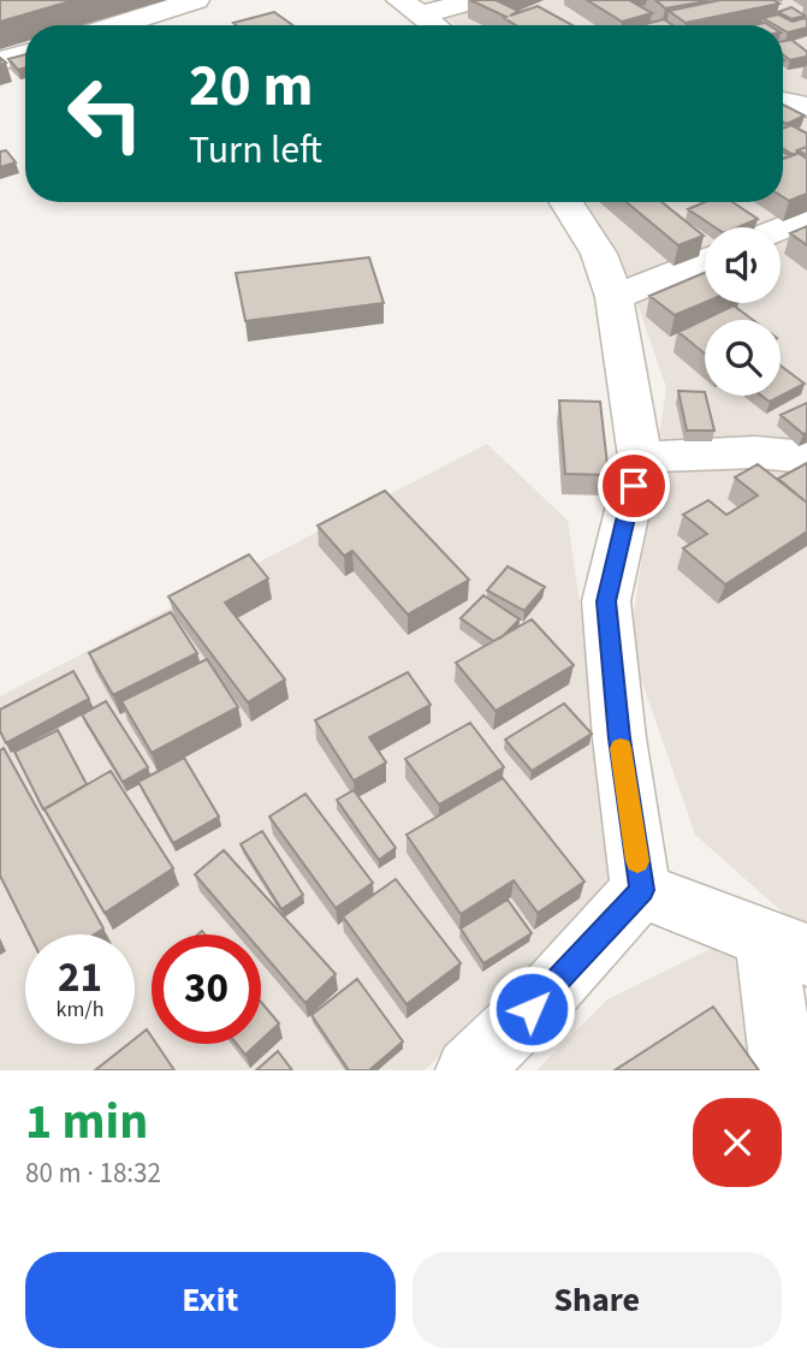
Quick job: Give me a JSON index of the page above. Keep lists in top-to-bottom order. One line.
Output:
{"page":{"turn":["20 m","Turn left"],"speed":"21 km/h","limit":"30","heading":["1 min","80 m · 18:32"],"buttons":["Exit","Share"]}}
